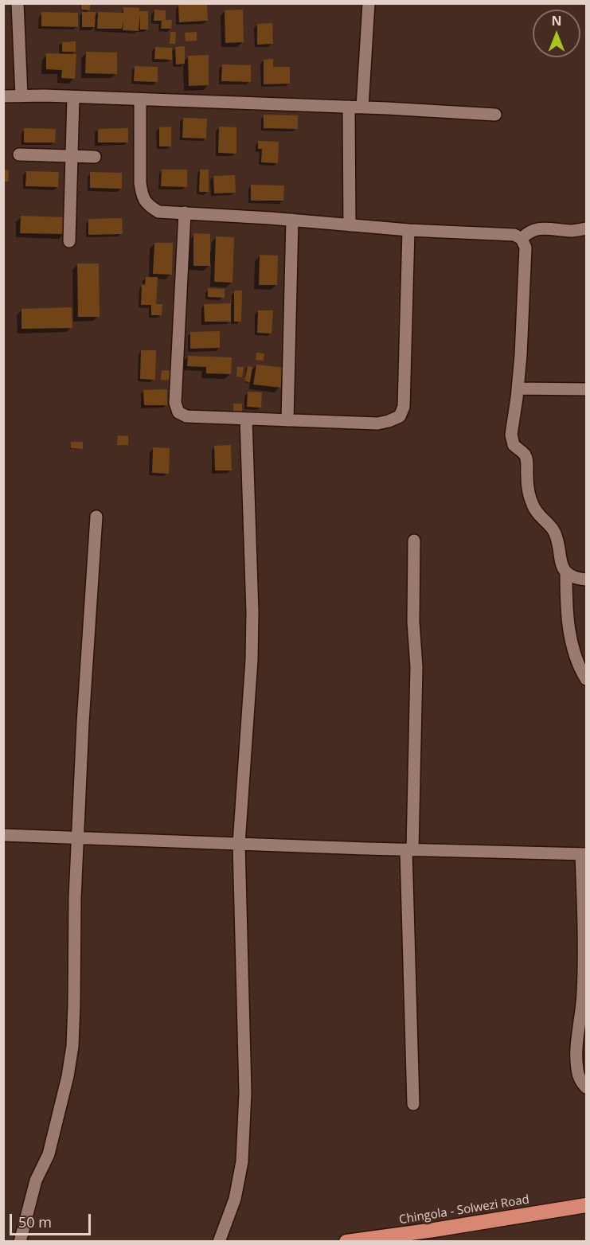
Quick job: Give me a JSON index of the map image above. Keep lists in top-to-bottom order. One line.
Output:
{"streets":{"highway":["Chingola - Solwezi Road"]},"scale_bar":"50 m","north":"top"}
